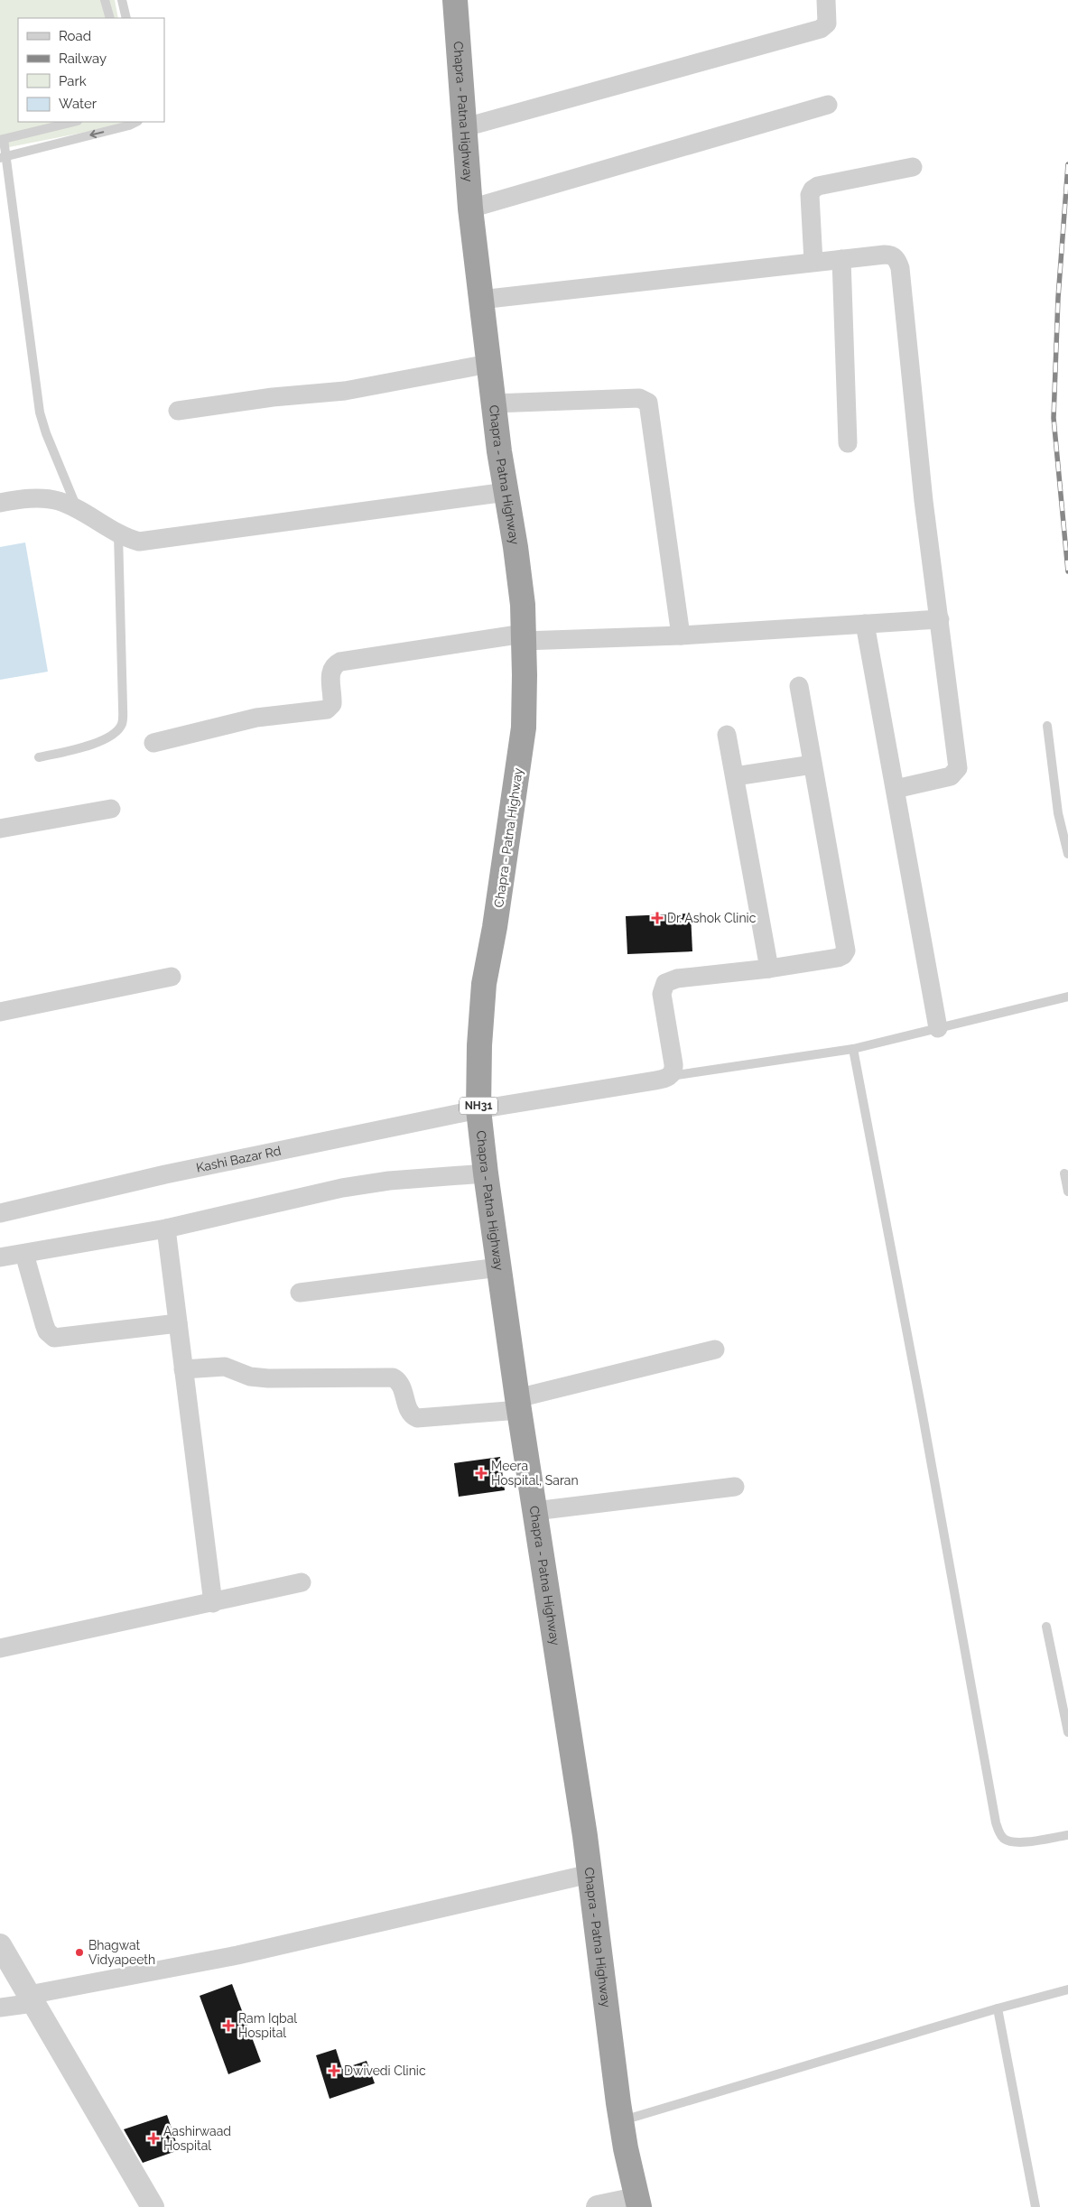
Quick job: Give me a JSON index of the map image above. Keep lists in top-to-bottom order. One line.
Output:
{"streets":{"highway":["Chapra - Patna Highway","NH31"],"street":["Kashi Bazar Rd"]},"crossings":[["Chapra - Patna Highway","Kashi Bazar Rd"]],"places":{"health":["Dr. Ashok Clinic","Meera Hospital, Saran","Ram Iqbal Hospital","Dwivedi Clinic","Aashirwaad Hospital"],"other":["Bhagwat Vidyapeeth"]},"legend":["Road","Railway","Park","Water"]}
